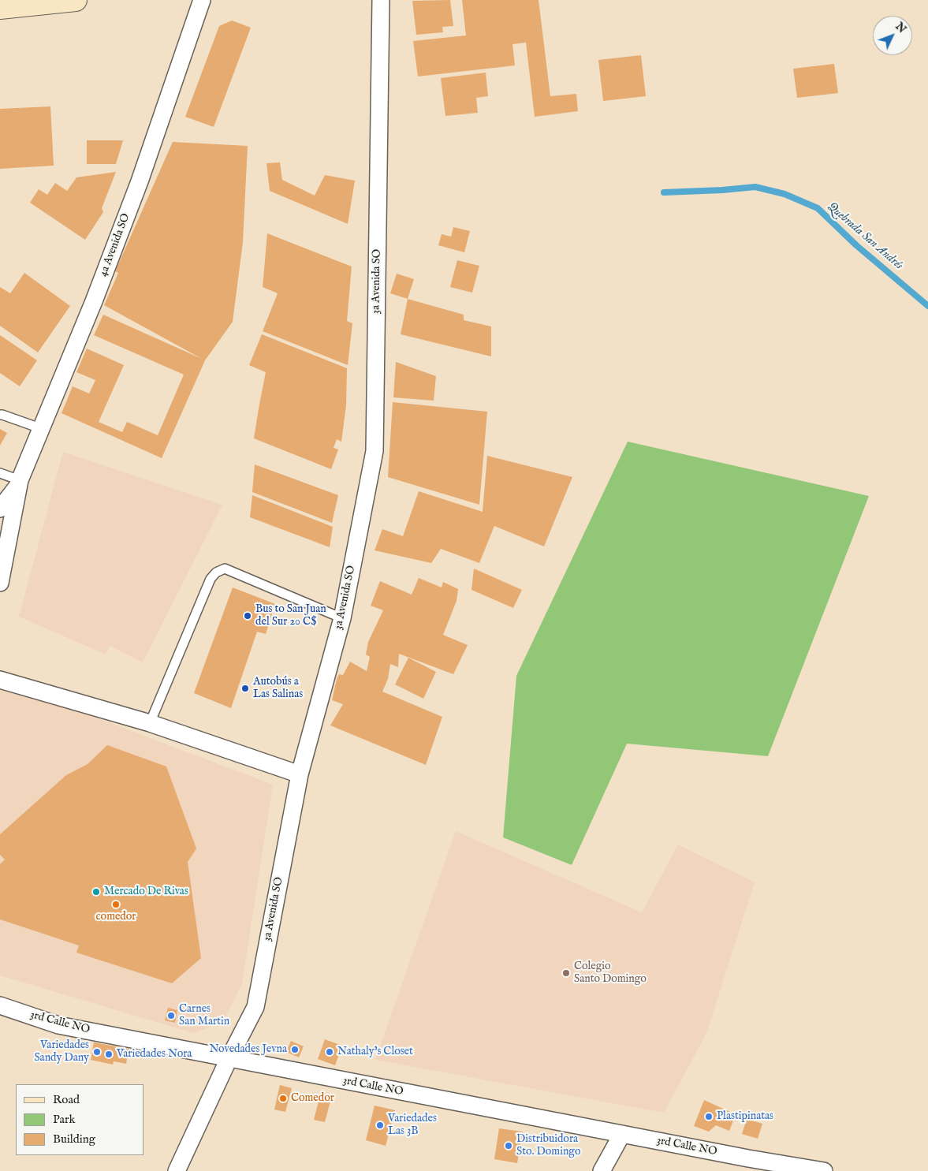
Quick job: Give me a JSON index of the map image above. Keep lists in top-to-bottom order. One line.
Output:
{"streets":{"street":["4a Avenida SO","3a Avenida SO","3rd Calle NO"]},"crossings":[["3a Avenida SO","3rd Calle NO"]],"water":["Quebrada San Andrés"],"places":["Bus to San Juan del Sur 20 C$","Autobús a Las Salinas","Mercado De Rivas","comedor","Colegio Santo Domingo","Carnes San Martin","Novedades Jevna","Variedades Sandy Dany","Nathaly's Closet","Variedades Nora","Comedor","Plastipinatas","Variedades Las 3B","Distribuidora Sto. Domingo"],"legend":["Road","Park","Building"],"north":"top right"}
